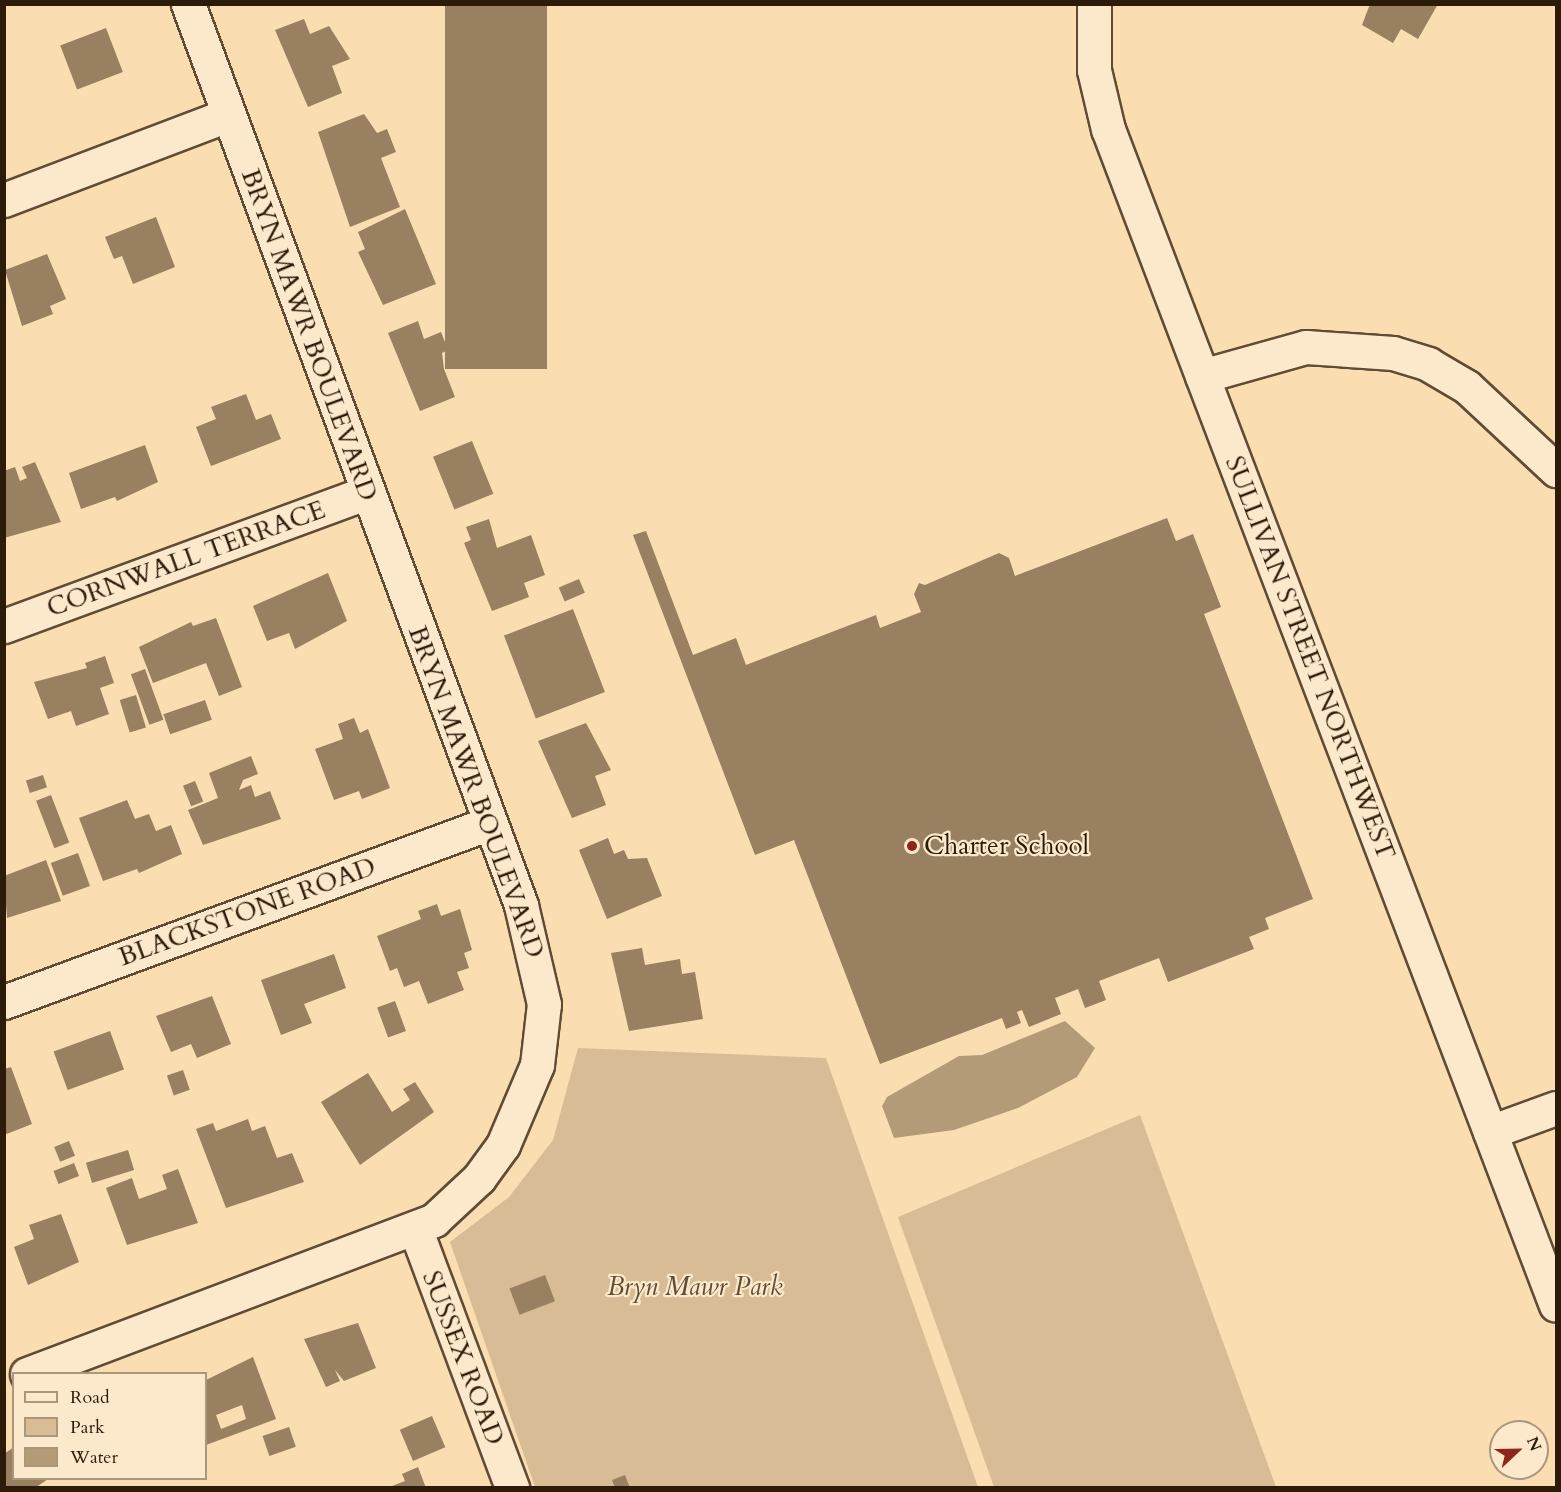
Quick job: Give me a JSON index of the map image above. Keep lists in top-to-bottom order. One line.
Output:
{"streets":{"street":["BRYN MAWR BOULEVARD","CORNWALL TERRACE","SULLIVAN STREET NORTHWEST","BLACKSTONE ROAD","SUSSEX ROAD"]},"crossings":[["BRYN MAWR BOULEVARD","CORNWALL TERRACE"],["BRYN MAWR BOULEVARD","BLACKSTONE ROAD"],["BRYN MAWR BOULEVARD","SUSSEX ROAD"]],"parks":["Bryn Mawr Park"],"places":["Charter School"],"legend":["Road","Park","Water"],"north":"right"}
